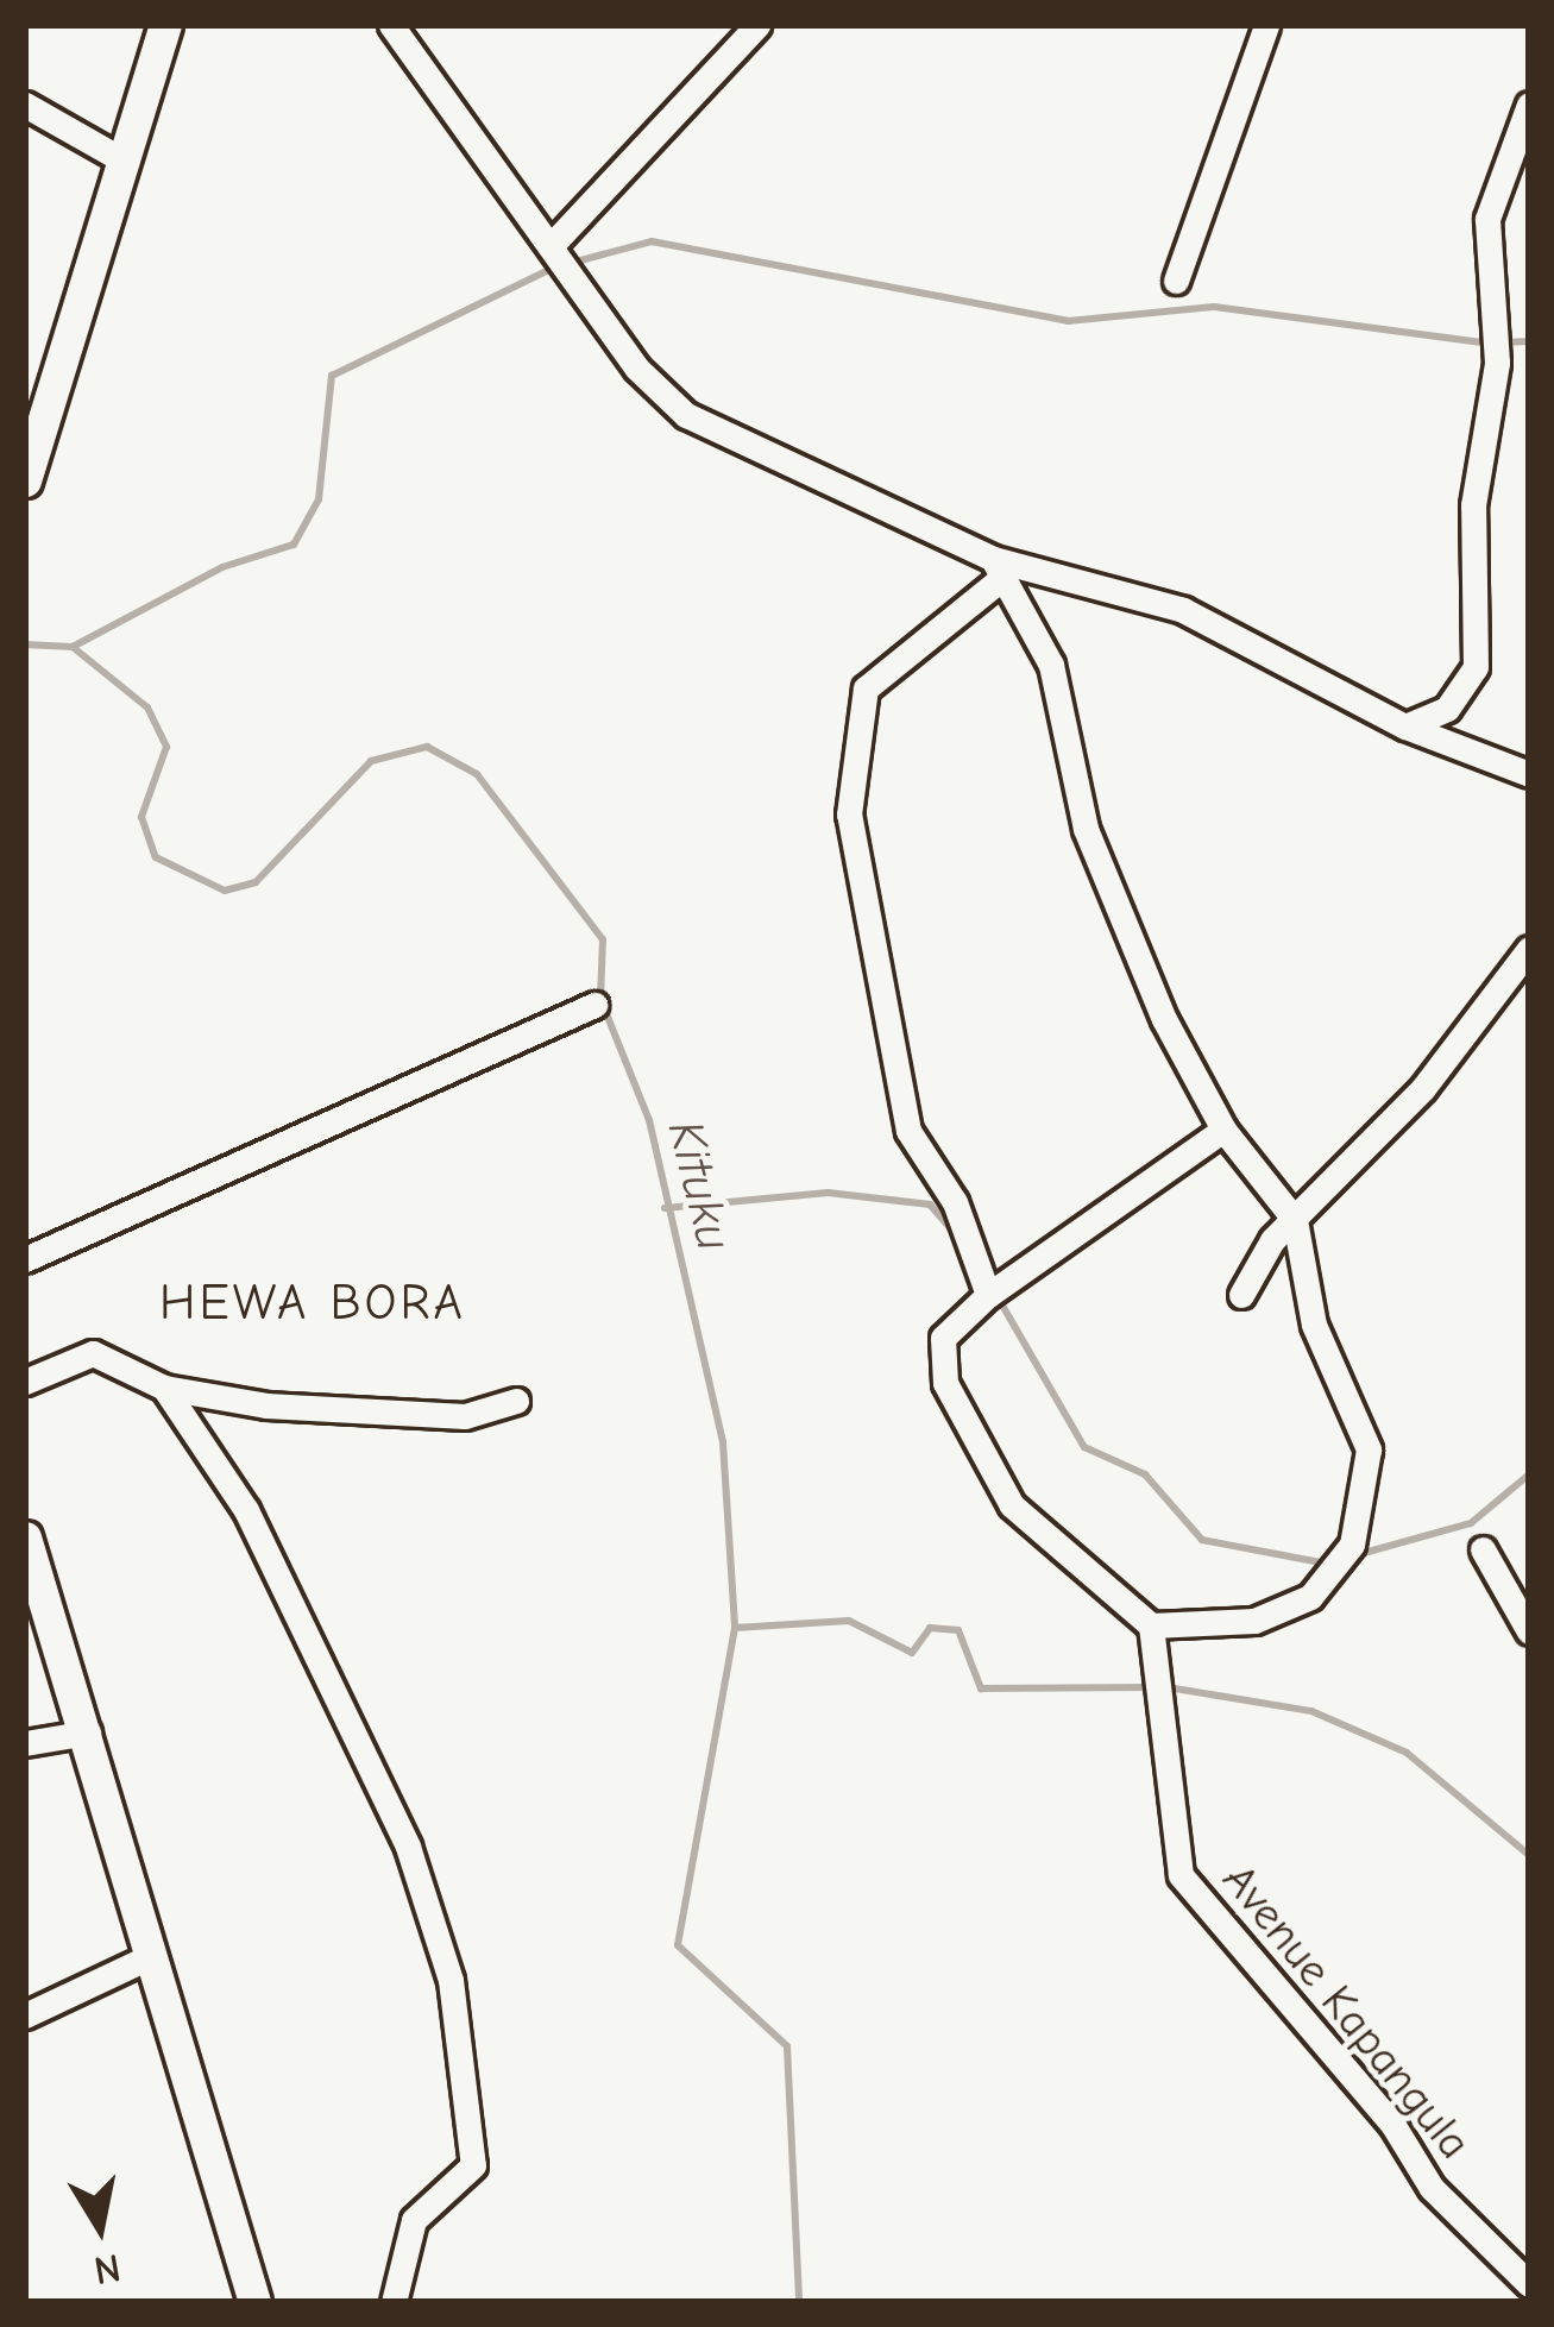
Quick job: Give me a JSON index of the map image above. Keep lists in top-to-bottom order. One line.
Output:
{"streets":{"street":["Avenue Kapangula"]},"districts":["HEWA BORA"],"water":["Kituku"],"north":"bottom"}
